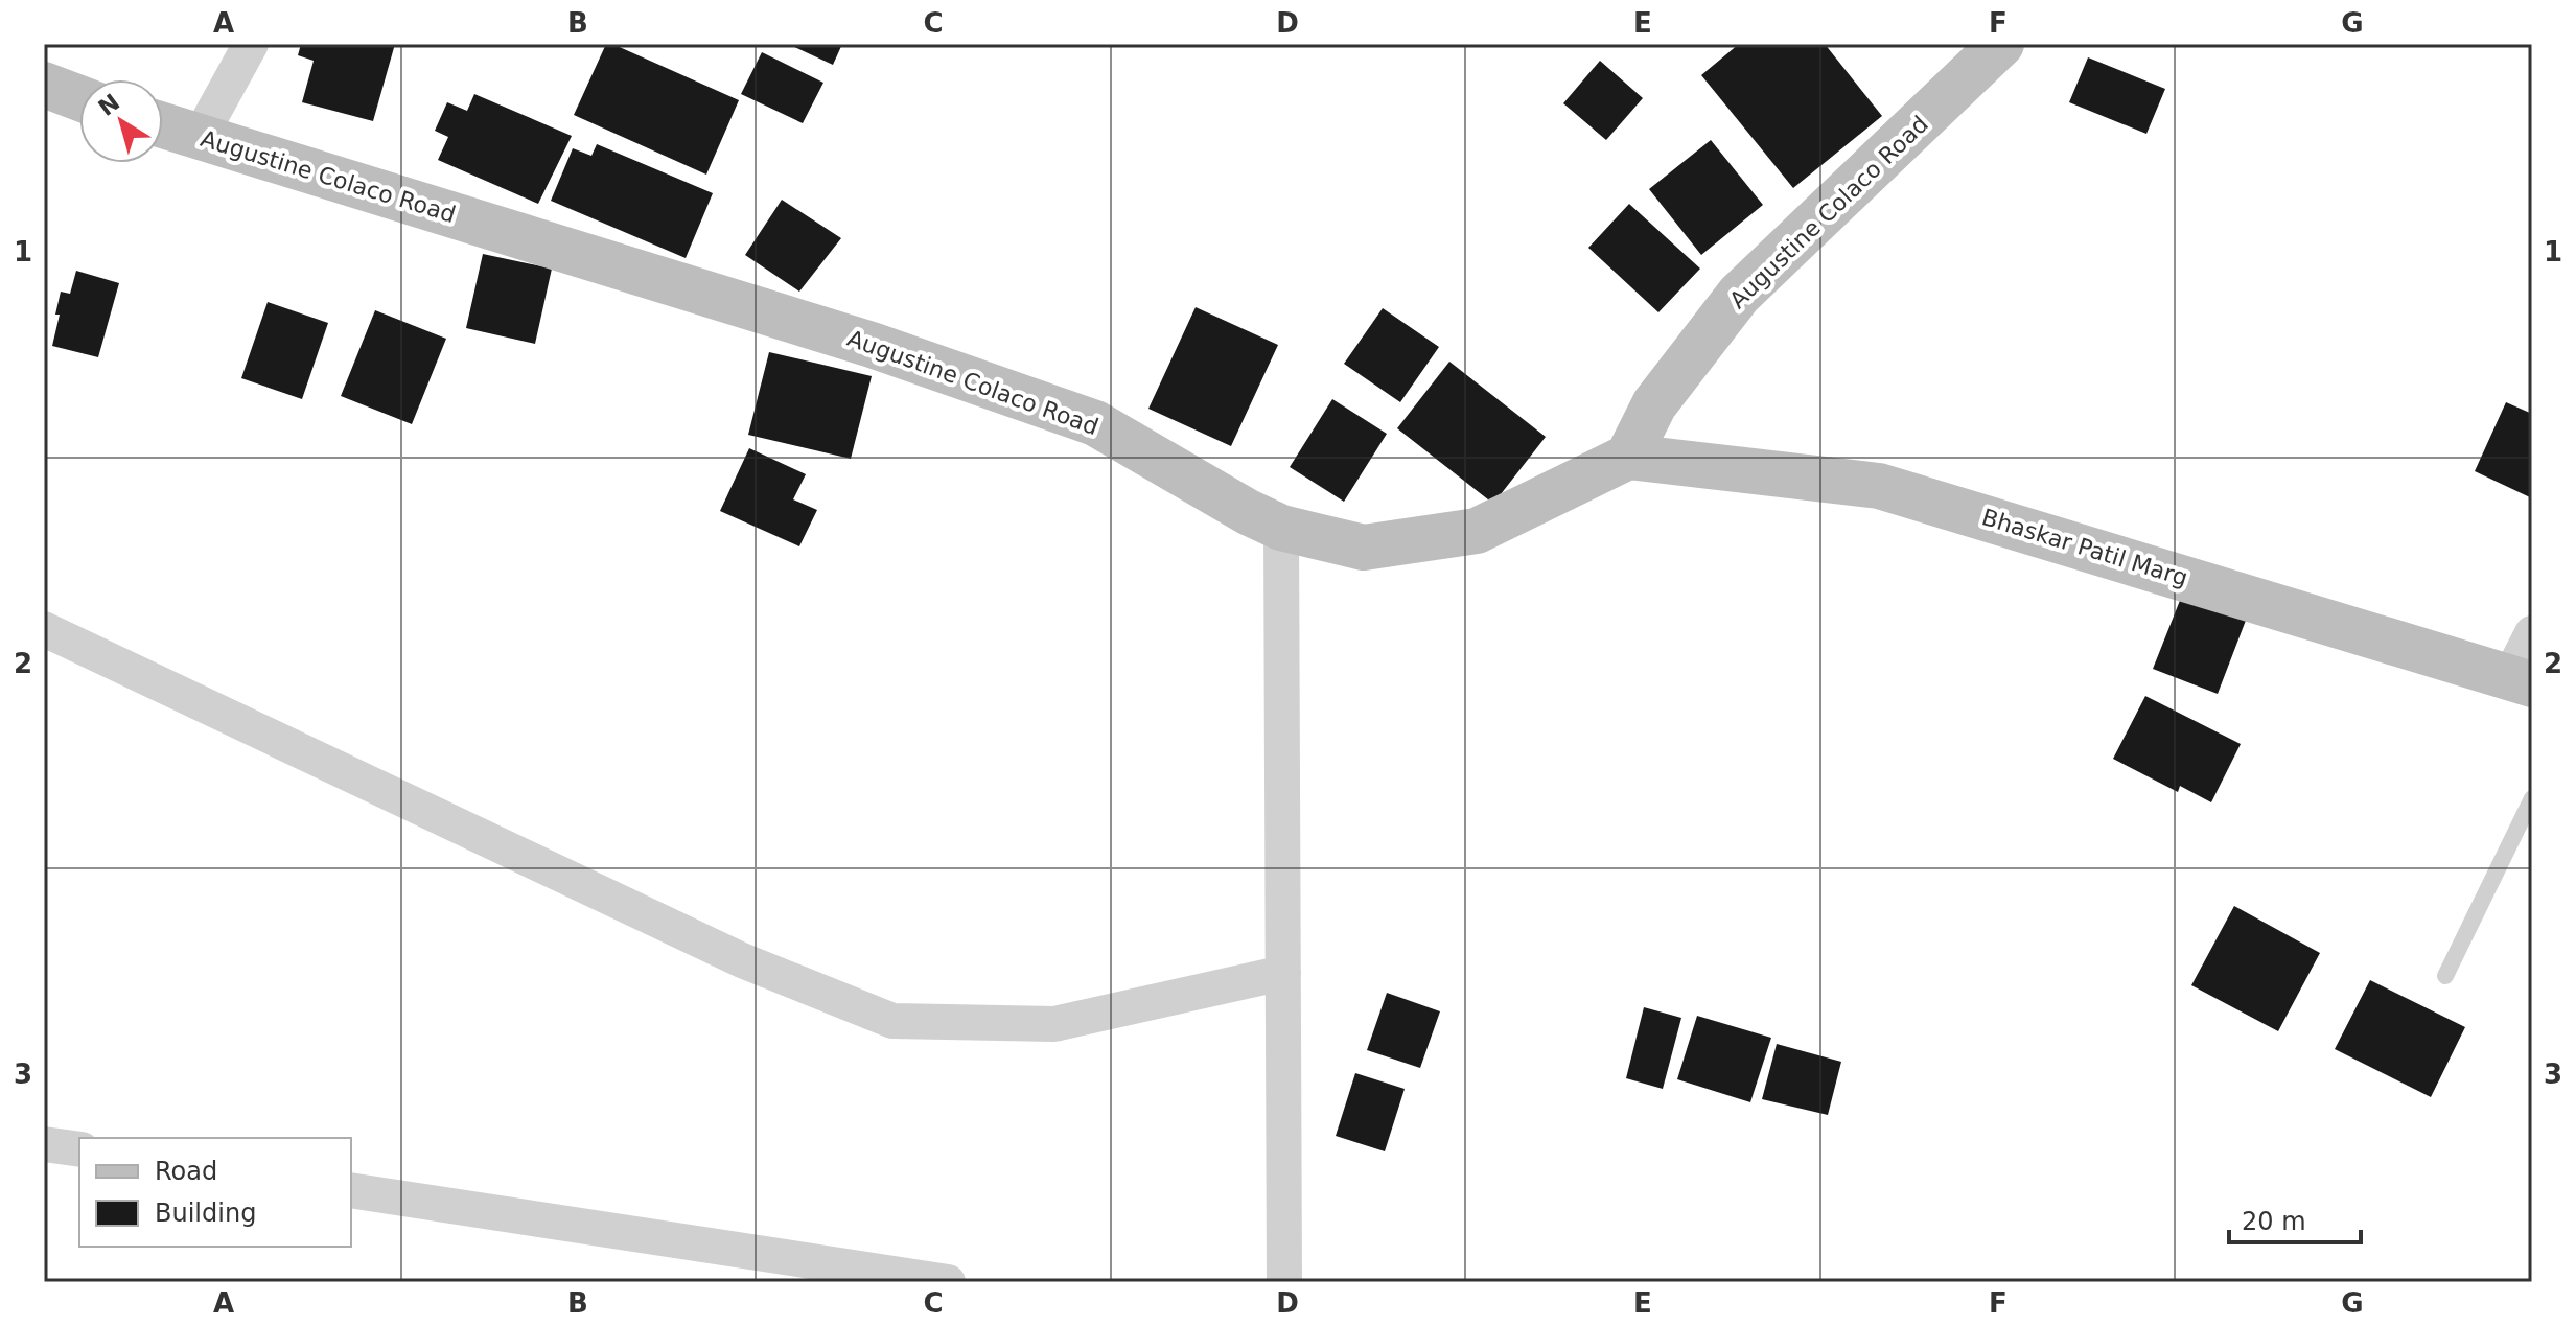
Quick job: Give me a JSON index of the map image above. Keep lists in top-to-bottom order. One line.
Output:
{"streets":{"street":["Augustine Colaco Road","Bhaskar Patil Marg"]},"crossings":[["Augustine Colaco Road","Bhaskar Patil Marg"]],"legend":["Road","Building"],"scale_bar":"20 m","north":"top left","grid":{"columns":["A","B","C","D","E","F","G"],"rows":["1","2","3"]}}
